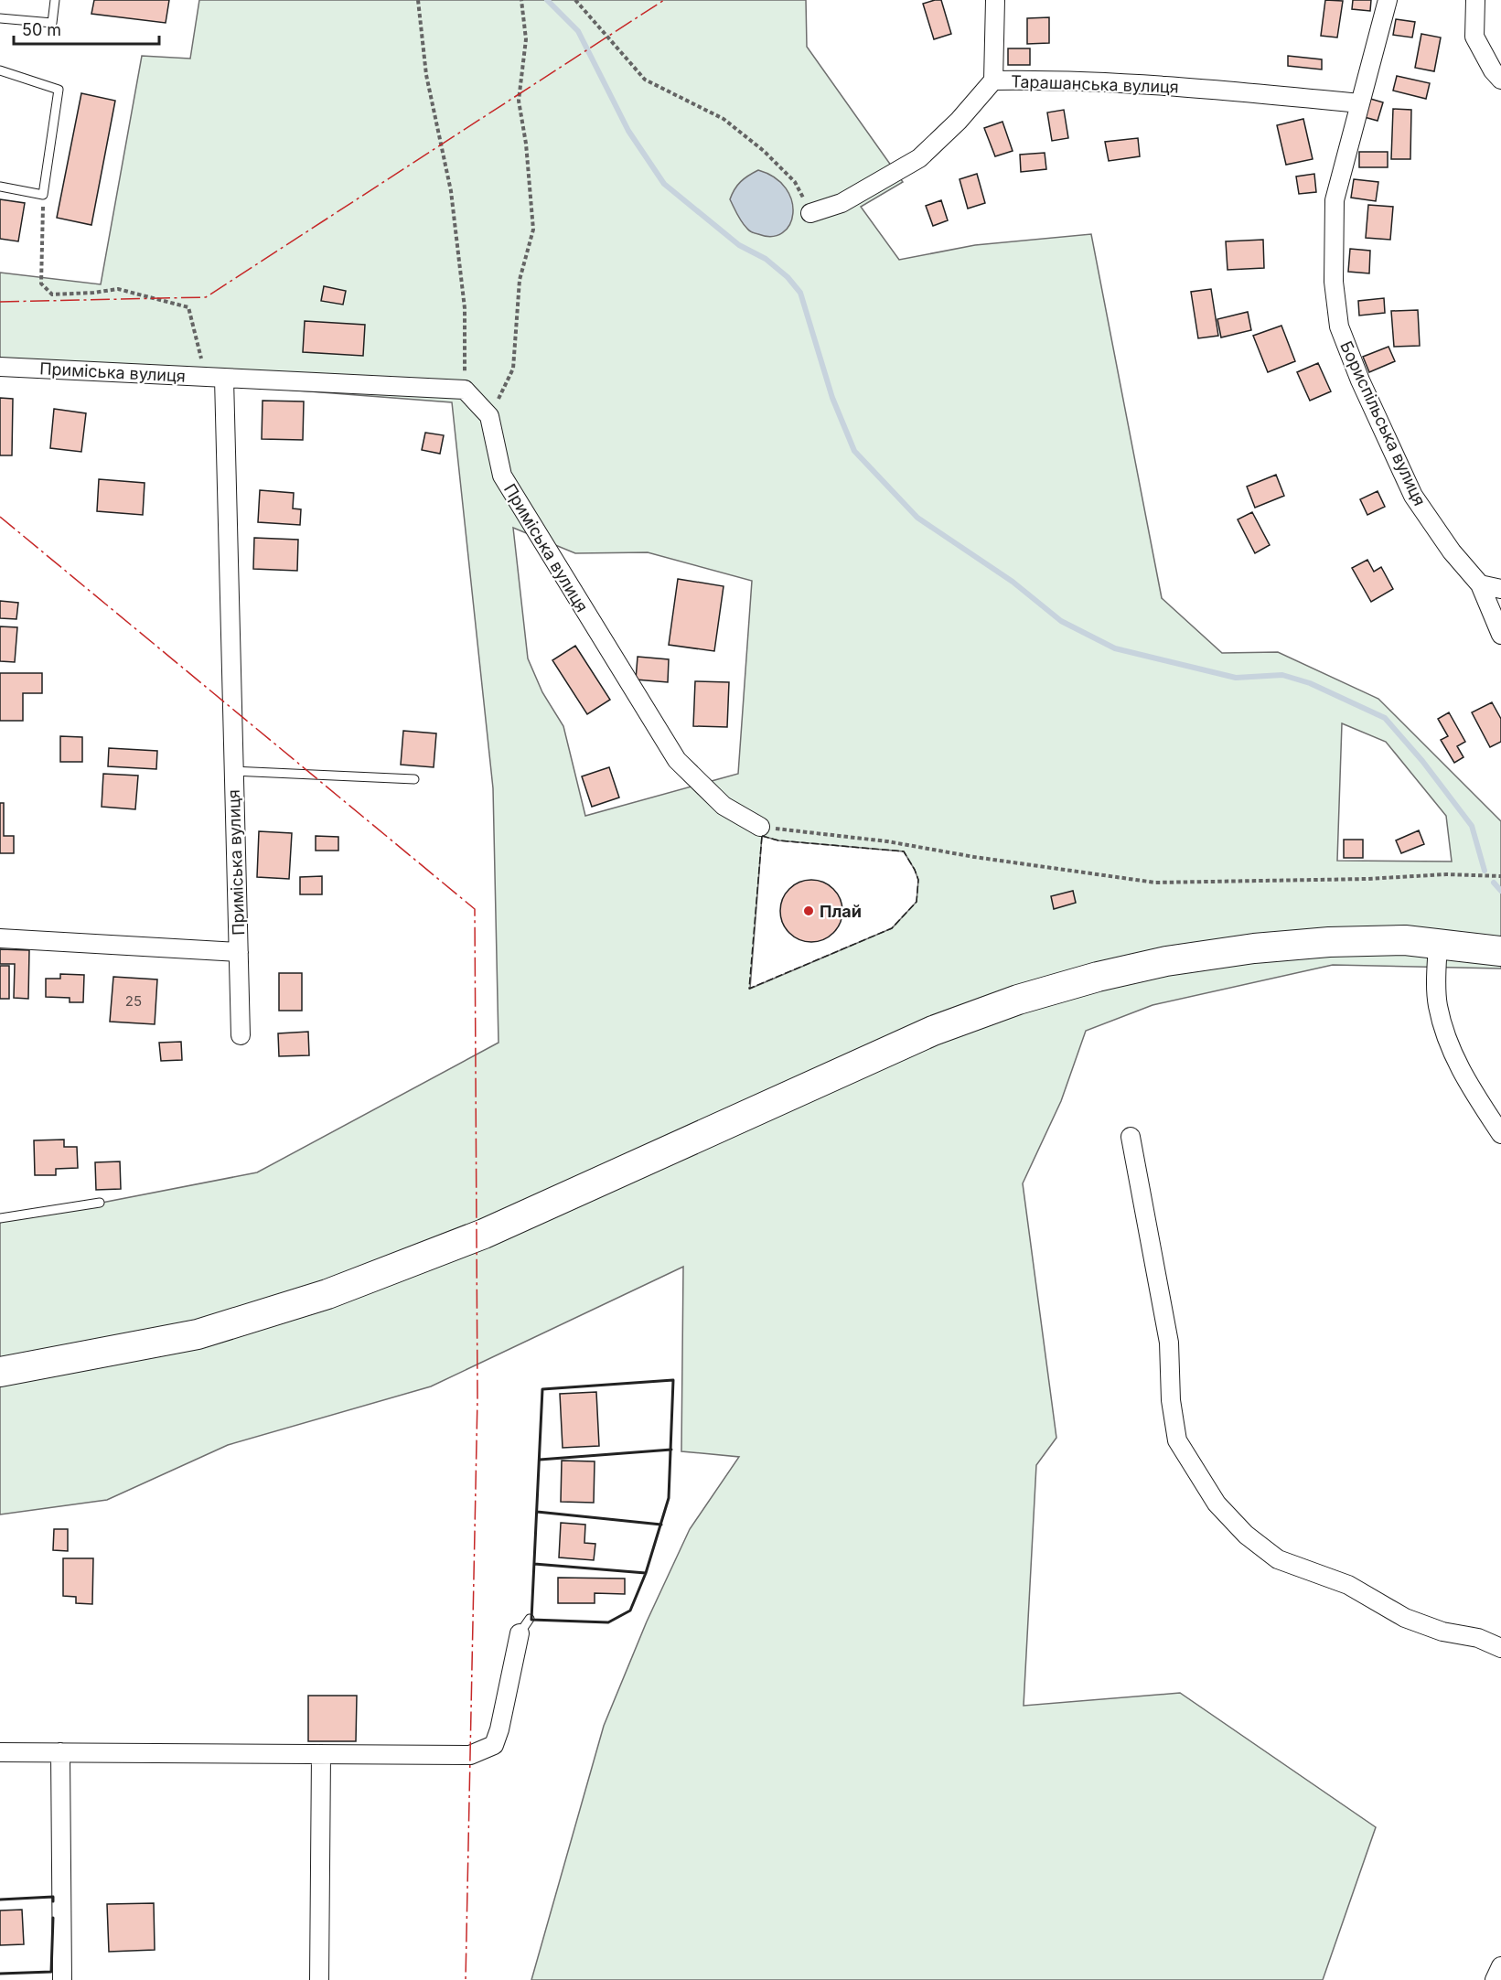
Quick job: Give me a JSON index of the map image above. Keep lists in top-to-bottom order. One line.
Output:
{"streets":{"street":["Тарашанська вулиця","Приміська вулиця","Бориспільська вулиця"]},"crossings":[["Тарашанська вулиця","Бориспільська вулиця"]],"places":["Плай"],"house_numbers":["25"],"scale_bar":"50 m"}
